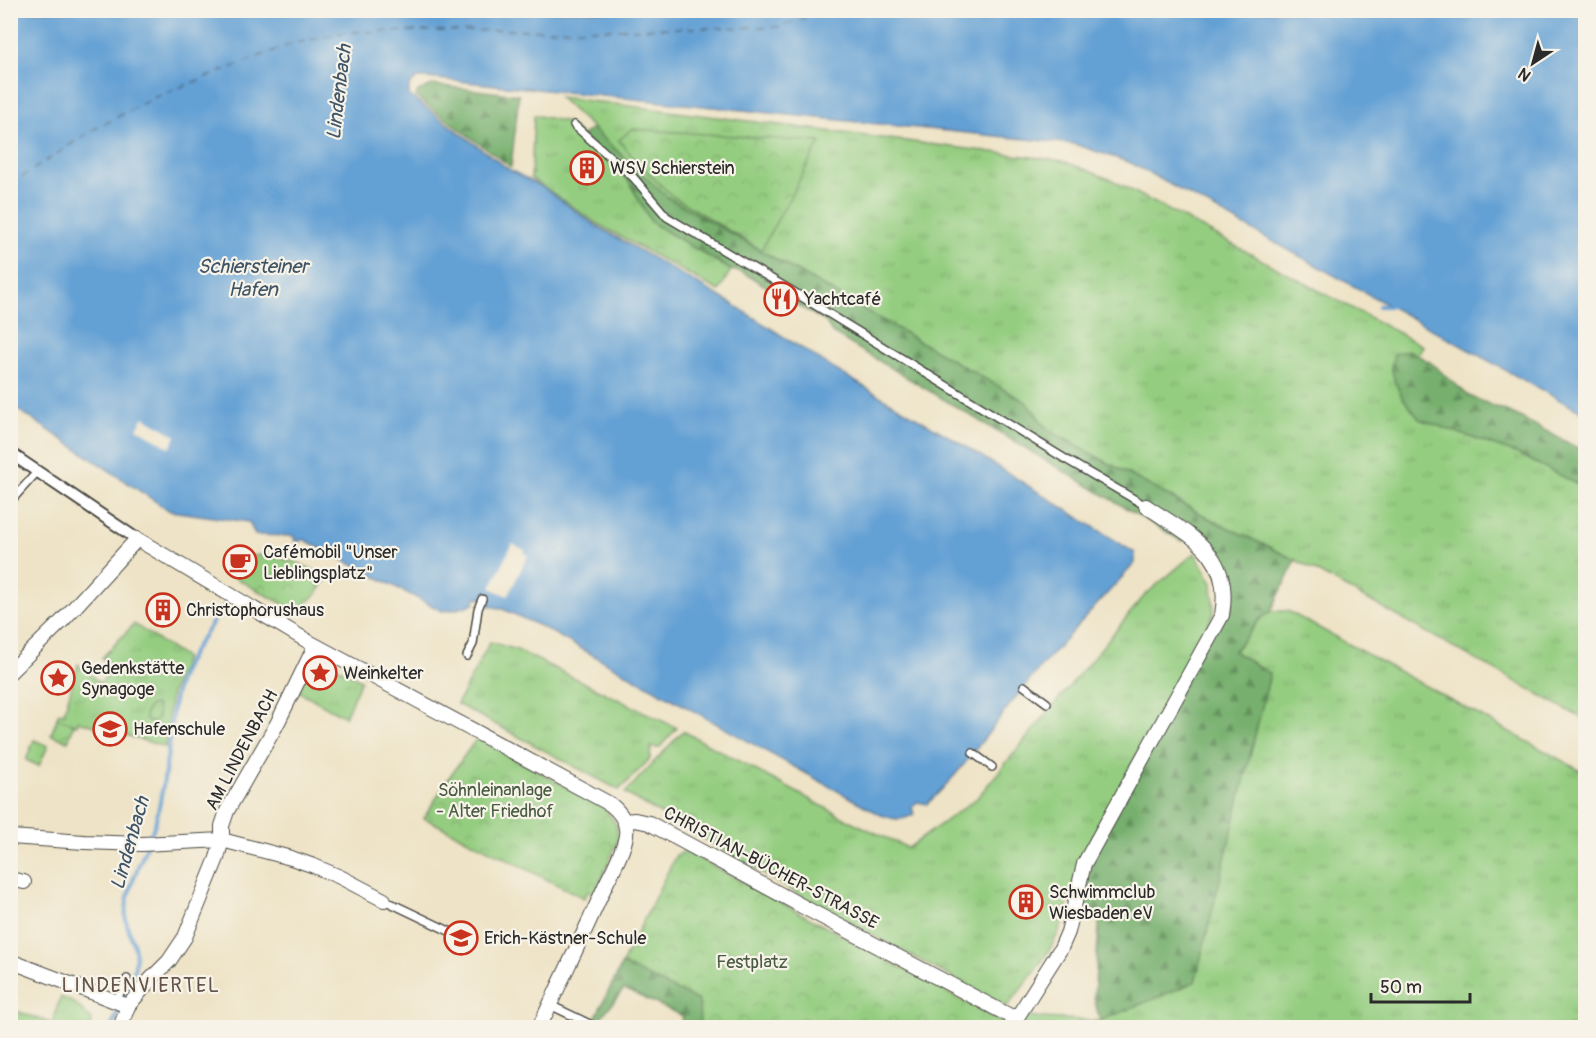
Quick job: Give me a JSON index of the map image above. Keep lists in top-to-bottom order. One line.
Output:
{"streets":{"street":["AM LINDENBACH","CHRISTIAN-BÜCHER-STRASSE"]},"districts":["LINDENVIERTEL"],"water":["Lindenbach","Schiersteiner Hafen"],"parks":["Söhnleinanlage - Alter Friedhof","Festplatz"],"places":{"building":["WSV Schierstein","Christophorushaus","Schwimmclub Wiesbaden eV"],"restaurant":["Yachtcafé"],"cafe":["Cafémobil \"Unser Lieblingsplatz\""],"place":["Weinkelter","Gedenkstätte Synagoge"],"school or university":["Hafenschule","Erich-Kästner-Schule"]},"scale_bar":"50 m","north":"bottom left"}
